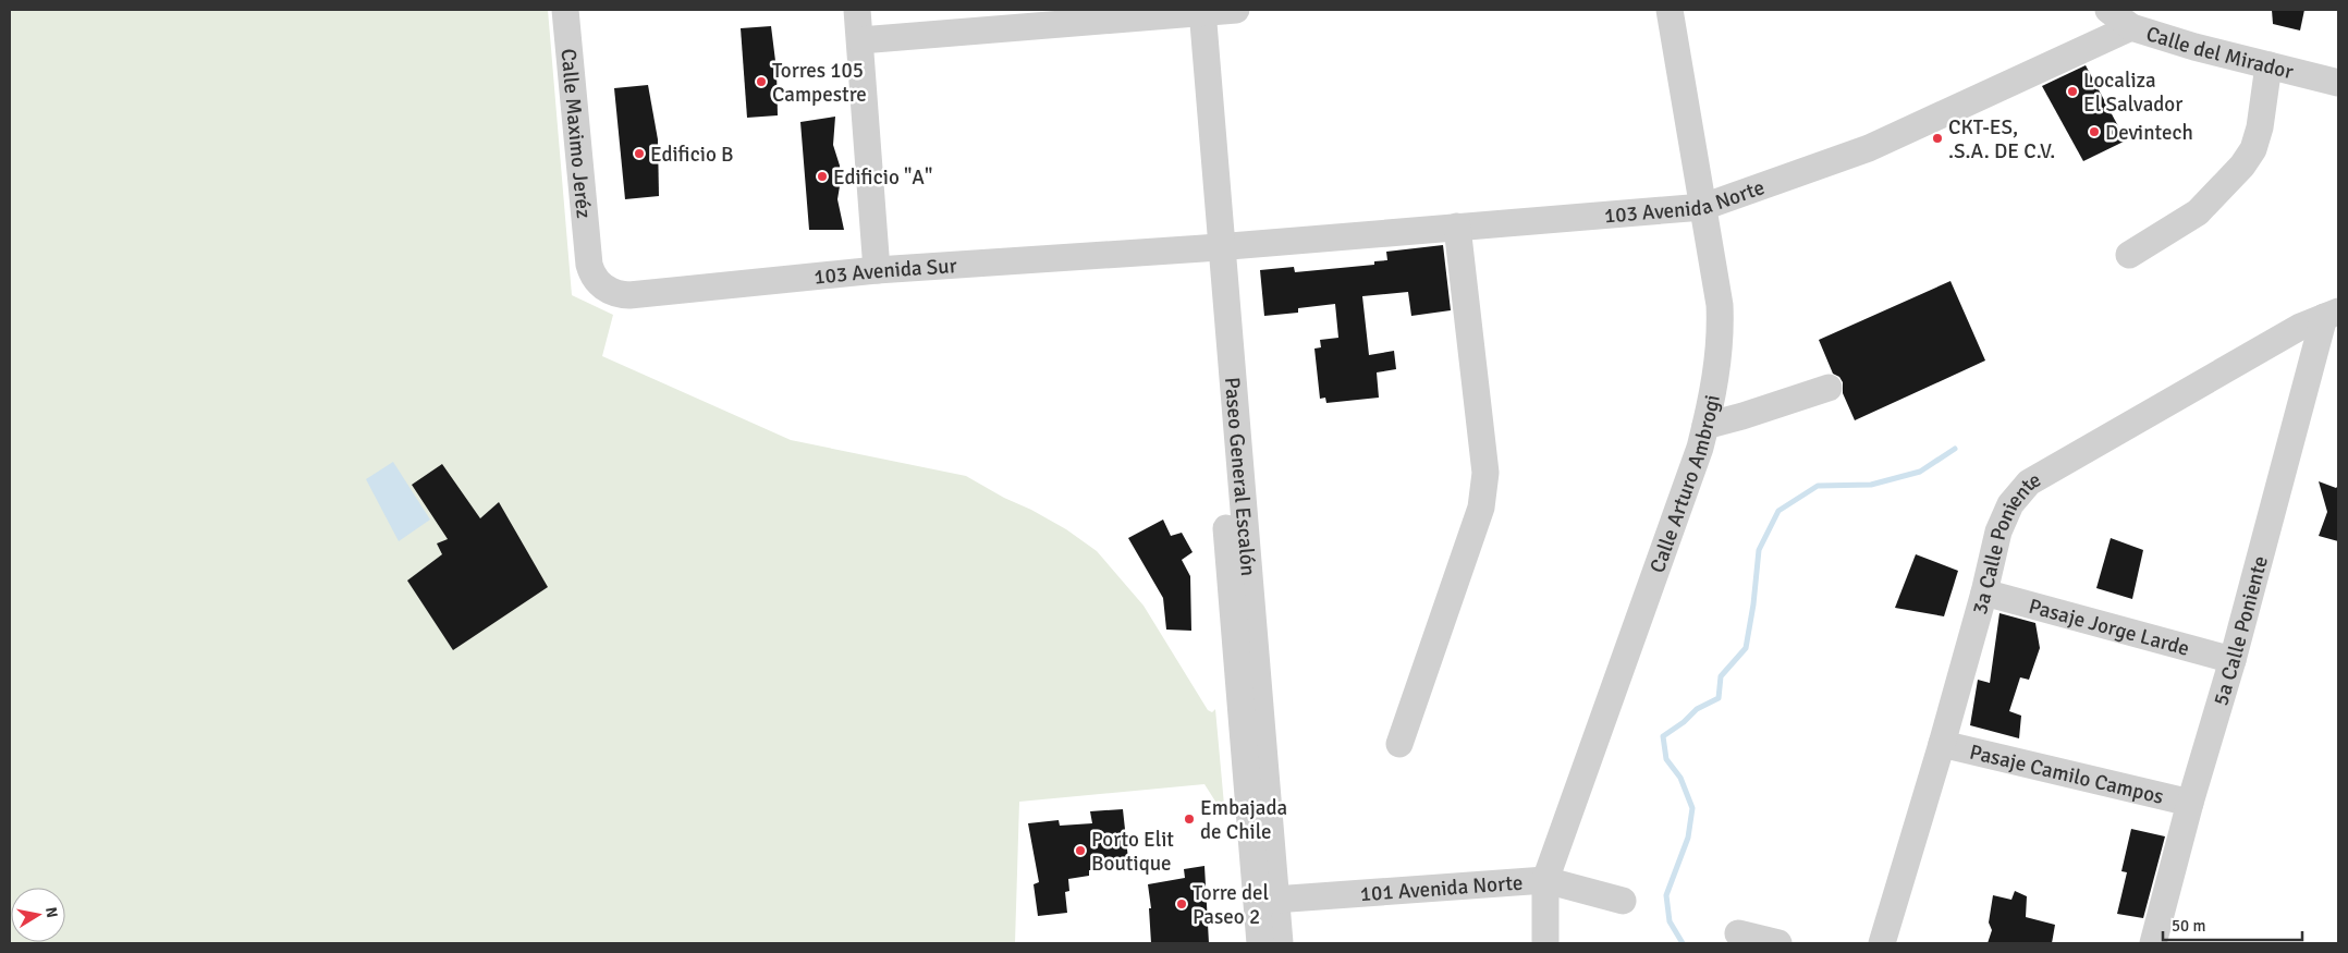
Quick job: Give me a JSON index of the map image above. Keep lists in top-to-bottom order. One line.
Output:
{"streets":{"street":["Calle del Mirador","Calle Maximo Jeréz","103 Avenida Norte","103 Avenida Sur","Paseo General Escalón","Calle Arturo Ambrogi","3a Calle Poniente","Pasaje Jorge Larde","5a Calle Poniente","Pasaje Camilo Campos","101 Avenida Norte"]},"crossings":[["Calle del Mirador","103 Avenida Norte"],["Calle Maximo Jeréz","103 Avenida Sur"],["103 Avenida Norte","103 Avenida Sur"],["103 Avenida Norte","Paseo General Escalón"],["103 Avenida Norte","Calle Arturo Ambrogi"],["103 Avenida Sur","Paseo General Escalón"],["Paseo General Escalón","101 Avenida Norte"],["Calle Arturo Ambrogi","101 Avenida Norte"],["3a Calle Poniente","Pasaje Jorge Larde"],["3a Calle Poniente","5a Calle Poniente"],["3a Calle Poniente","Pasaje Camilo Campos"],["Pasaje Jorge Larde","5a Calle Poniente"],["5a Calle Poniente","Pasaje Camilo Campos"]],"places":["Torres 105 Campestre","Localiza El Salvador","Devintech","CKT-ES, .S.A. DE C.V.","Edificio B","Edificio \"A\"","Embajada de Chile","Porto Elit Boutique","Torre del Paseo 2"],"scale_bar":"50 m","north":"right"}
